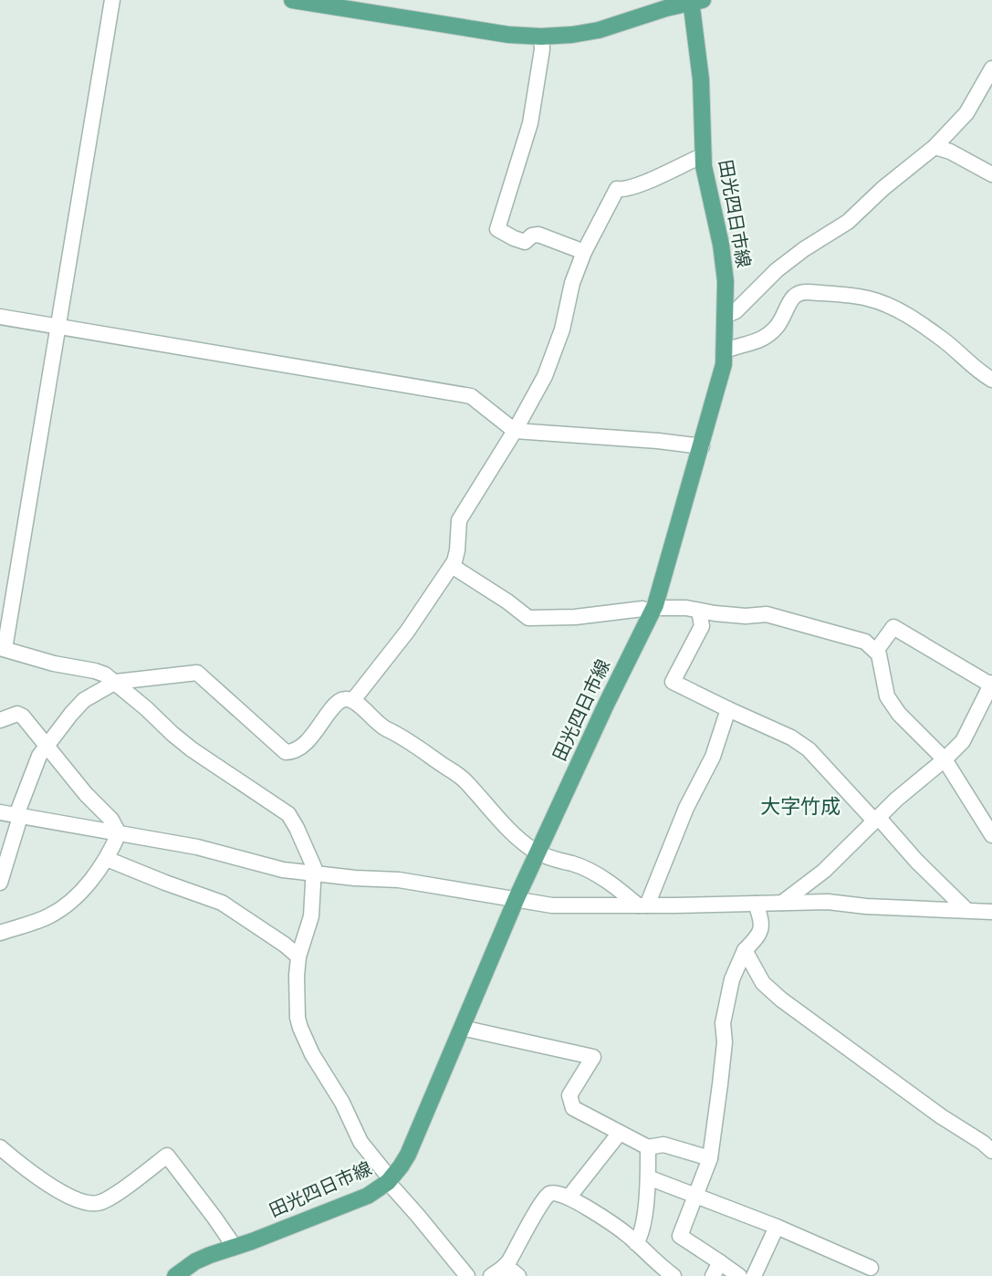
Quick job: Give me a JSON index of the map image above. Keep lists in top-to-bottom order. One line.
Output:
{"streets":{"main road":["田光四日市線"]},"districts":["大字竹成"]}
